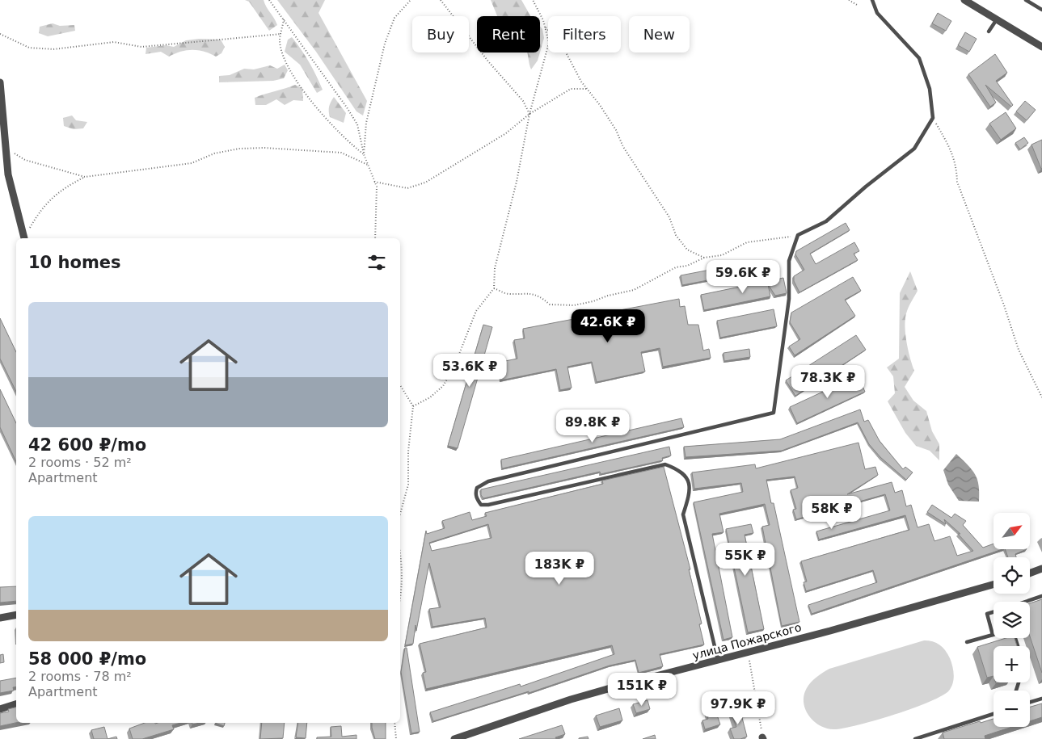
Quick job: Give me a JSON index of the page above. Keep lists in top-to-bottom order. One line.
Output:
{"streets":{"street":["улица Пожарского"]},"north":"top right","page":{"chip":["Buy","Rent","Filters","New"],"heading":"10 homes","price":["59.6K ₽","42.6K ₽","53.6K ₽","78.3K ₽","89.8K ₽","58K ₽","55K ₽","183K ₽","151K ₽","97.9K ₽"],"list":[{"name":"42 600 ₽/mo","note":"2 rooms · 52 m² · Apartment"},{"name":"58 000 ₽/mo","note":"2 rooms · 78 m² · Apartment"}],"map_buttons":["+","−"]}}
